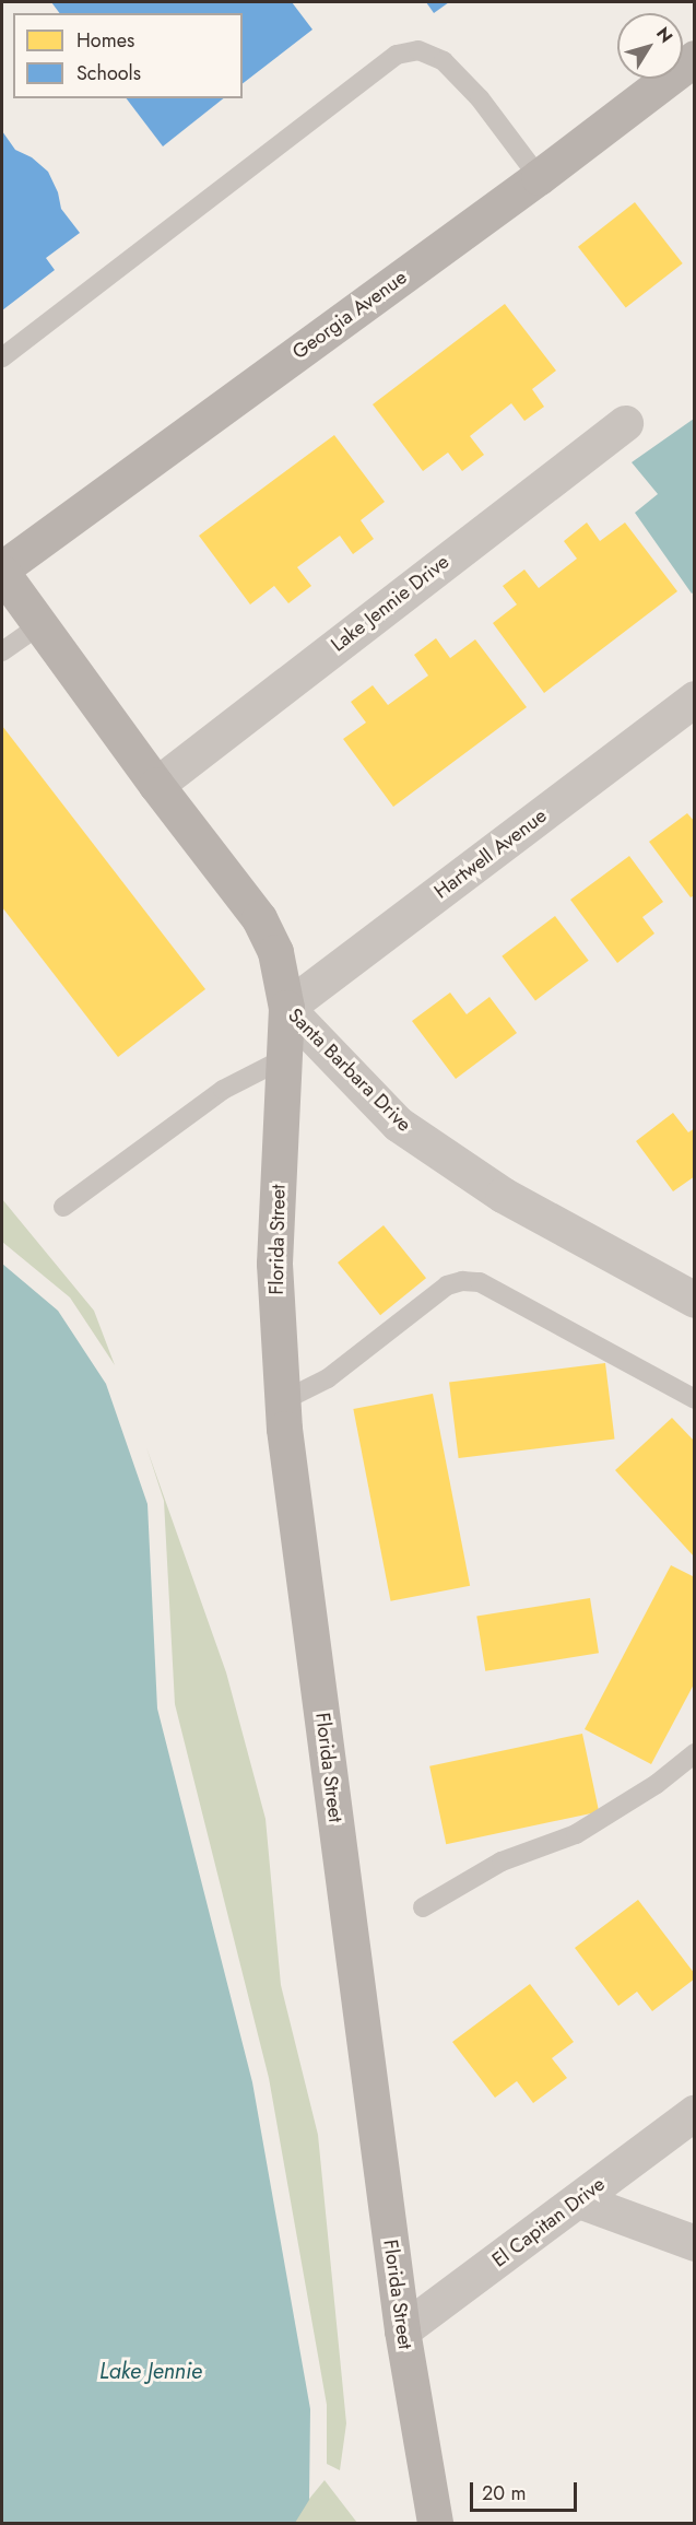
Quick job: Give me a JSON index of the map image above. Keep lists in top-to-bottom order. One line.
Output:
{"streets":{"street":["Georgia Avenue","Lake Jennie Drive","Hartwell Avenue","Santa Barbara Drive","Florida Street","El Capitan Drive"]},"crossings":[["Georgia Avenue","Santa Barbara Drive"],["Lake Jennie Drive","Santa Barbara Drive"],["Hartwell Avenue","Santa Barbara Drive"],["Hartwell Avenue","Florida Street"],["Santa Barbara Drive","Florida Street"],["Florida Street","El Capitan Drive"]],"water":["Lake Jennie"],"legend":["Homes","Schools"],"scale_bar":"20 m","north":"top right"}
